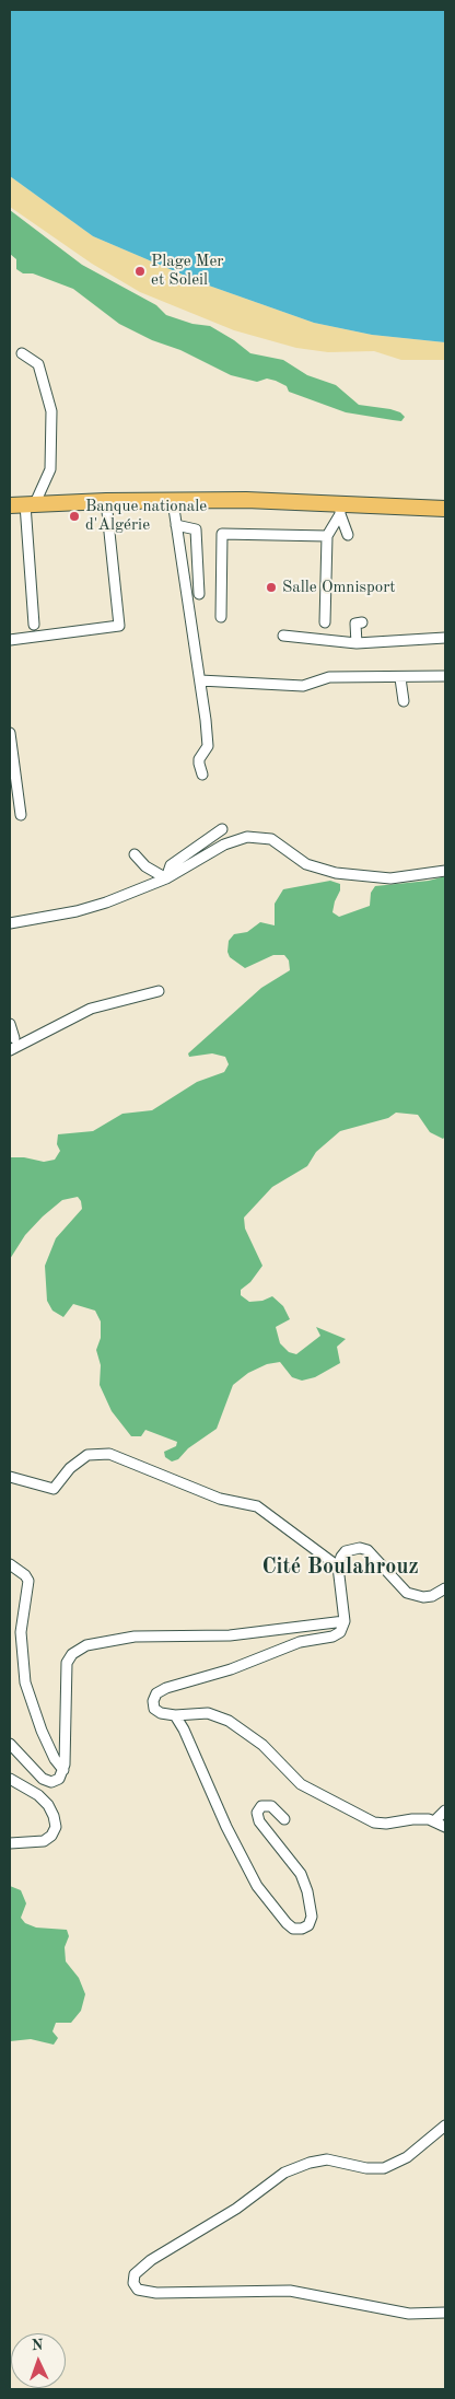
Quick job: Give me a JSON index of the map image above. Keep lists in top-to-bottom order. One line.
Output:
{"districts":["Cité Boulahrouz"],"places":["Plage Mer et Soleil","Banque nationale d'Algérie","Salle Omnisport"],"north":"top"}
